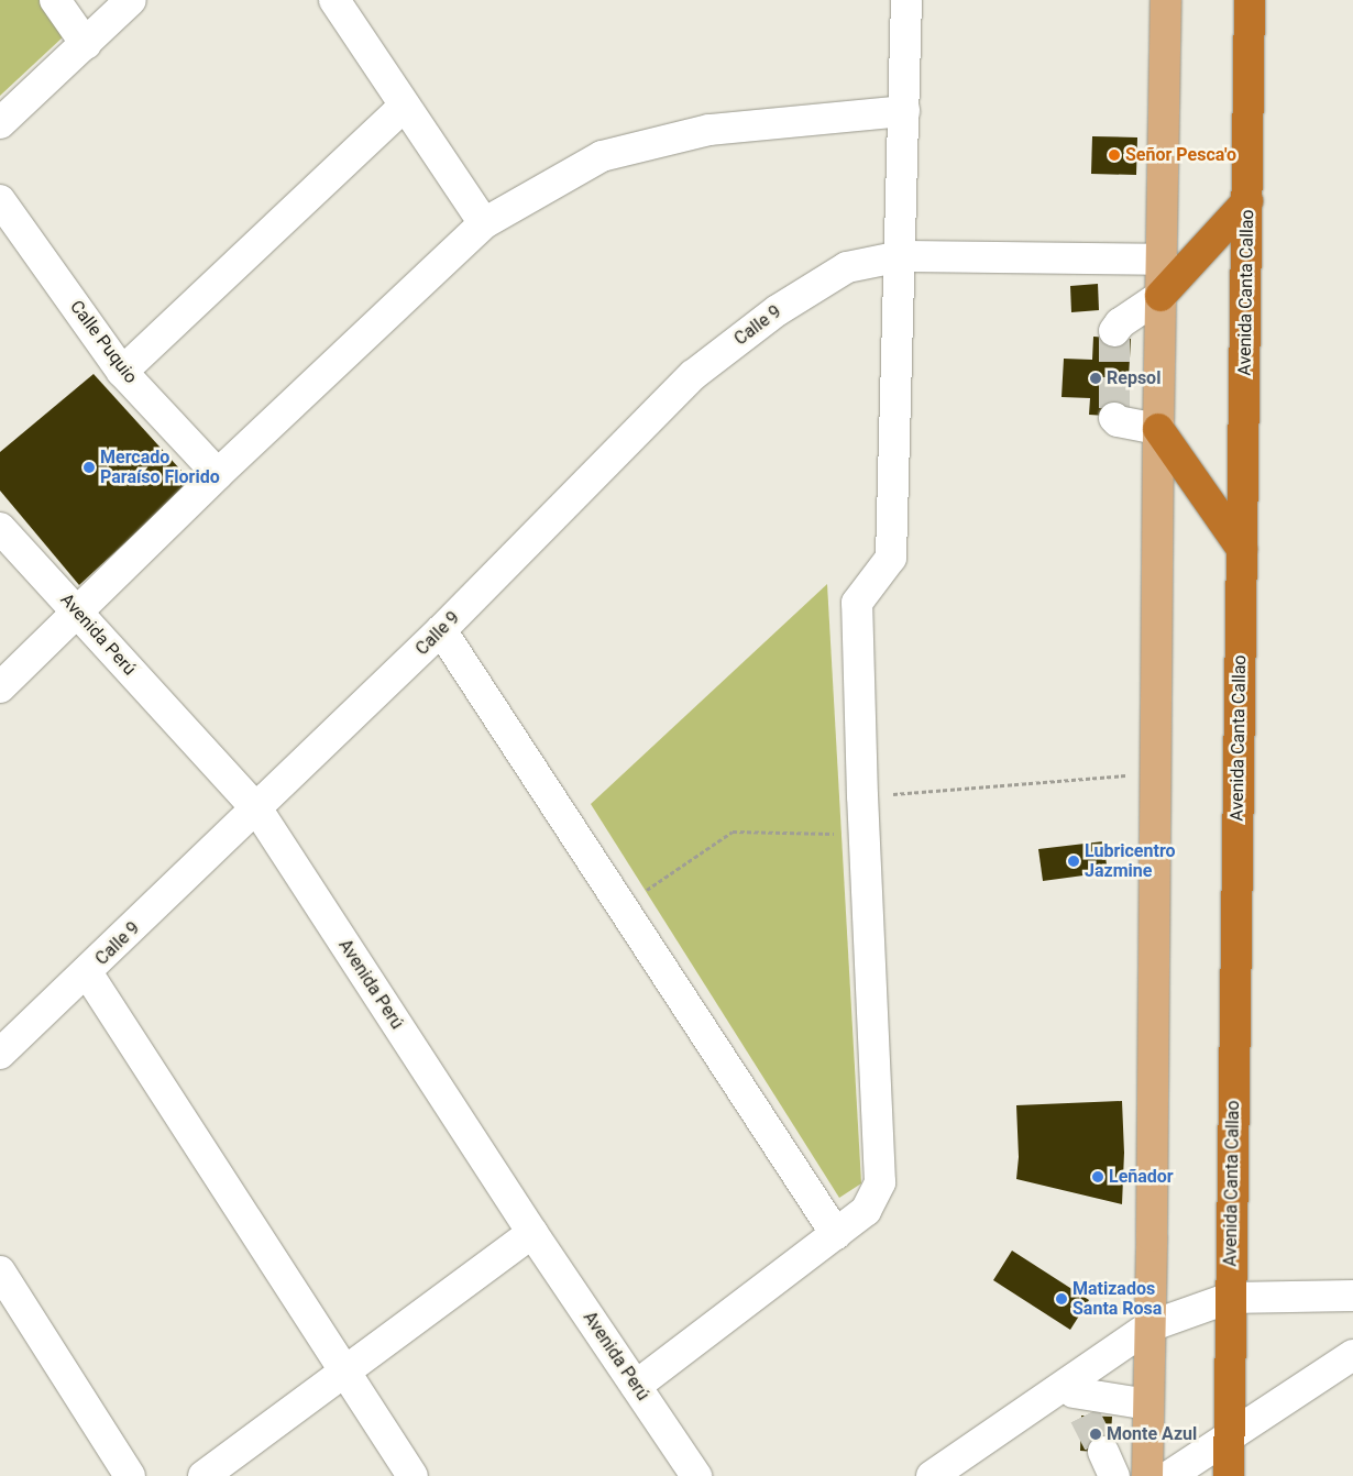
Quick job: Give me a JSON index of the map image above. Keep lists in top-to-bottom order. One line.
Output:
{"streets":{"highway":["Avenida Canta Callao"],"street":["Calle 9","Calle Puquio","Avenida Perú"]},"crossings":[["Calle 9","Avenida Perú"]],"places":["Señor Pesca'o","Repsol","Mercado Paraíso Florido","Lubricentro Jazmine","Leñador","Matizados Santa Rosa","Monte Azul"]}
